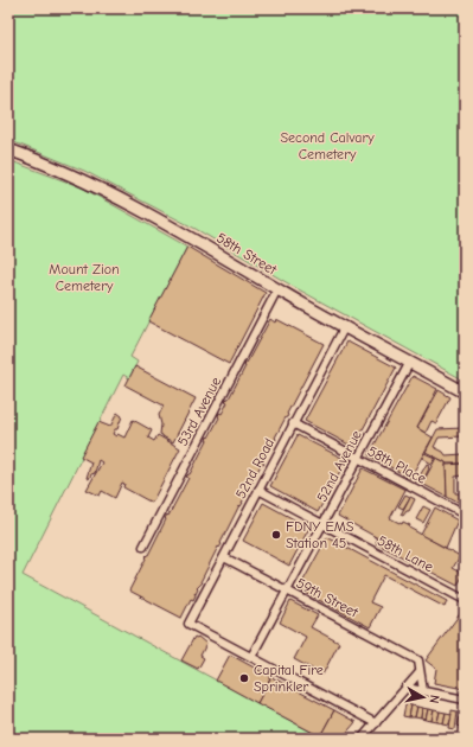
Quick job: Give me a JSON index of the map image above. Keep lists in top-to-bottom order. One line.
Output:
{"streets":{"main road":["58th Street"],"street":["53rd Avenue","58th Place","52nd Avenue","52nd Road","58th Lane","59th Street"]},"crossings":[["58th Street","53rd Avenue"],["58th Street","52nd Avenue"],["58th Street","52nd Road"],["58th Place","52nd Avenue"],["58th Place","52nd Road"],["52nd Avenue","52nd Road"],["52nd Avenue","58th Lane"],["52nd Avenue","59th Street"],["52nd Road","58th Lane"],["52nd Road","59th Street"]],"parks":["Second Calvary Cemetery","Mount Zion Cemetery"],"places":["FDNY EMS Station 45","Capital Fire Sprinkler"],"north":"right"}
